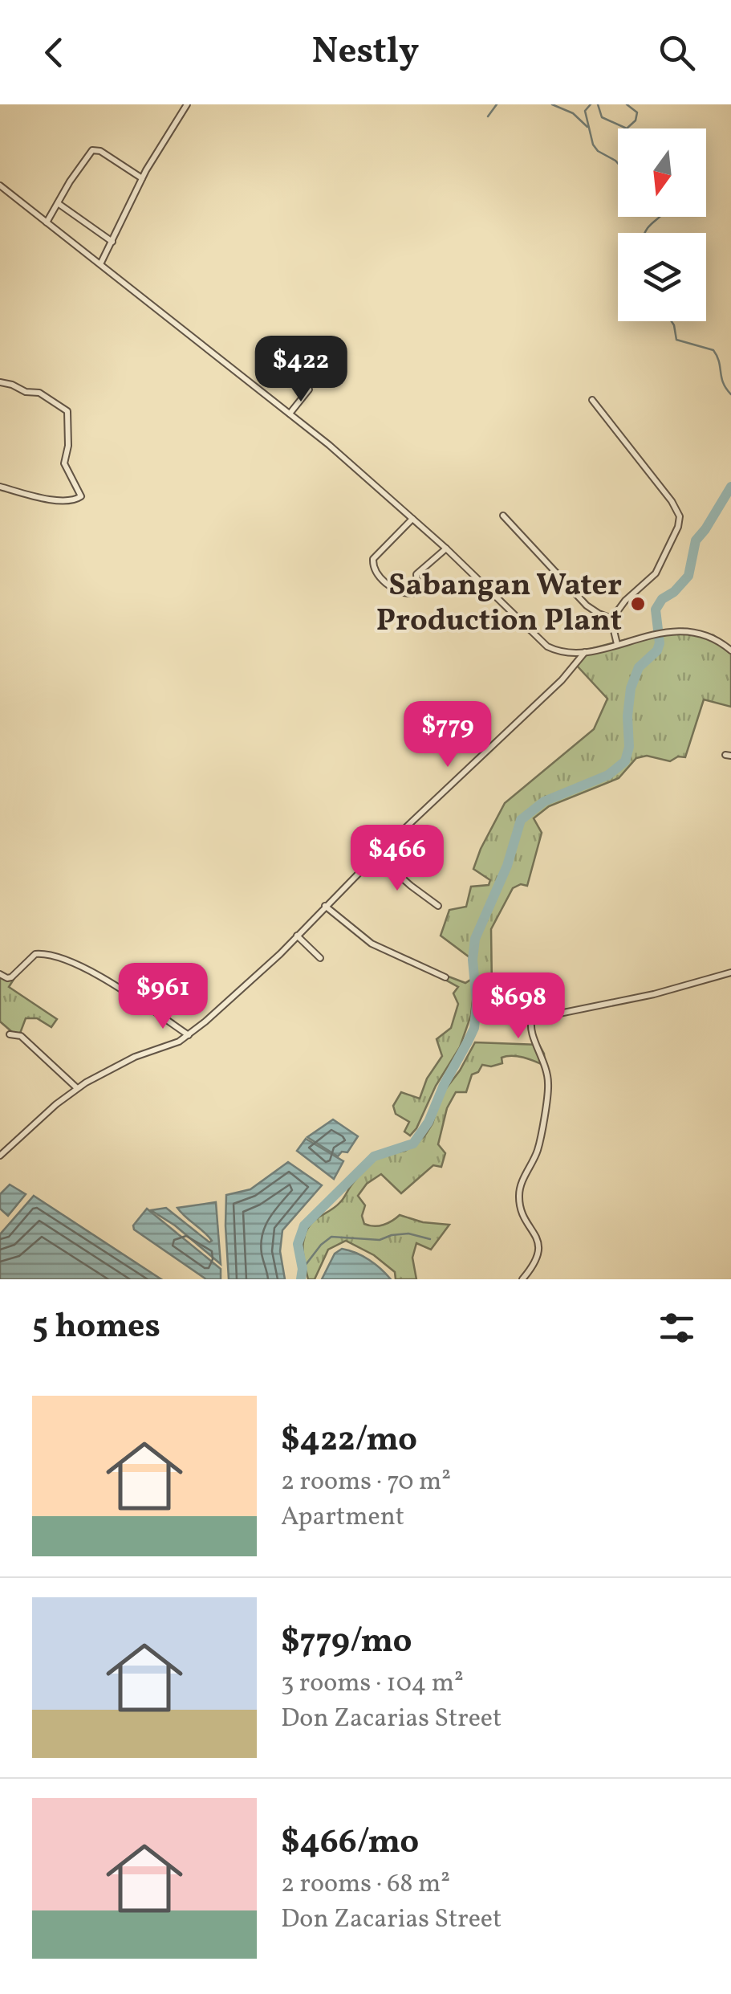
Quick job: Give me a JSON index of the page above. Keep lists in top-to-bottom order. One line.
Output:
{"places":["Sabangan Water Production Plant"],"north":"bottom","page":{"header":"Nestly","price":["$422","$779","$466","$961","$698"],"heading":"5 homes","list":[{"name":"$422/mo","note":"2 rooms · 70 m² · Apartment"},{"name":"$779/mo","note":"3 rooms · 104 m² · Don Zacarias Street"},{"name":"$466/mo","note":"2 rooms · 68 m² · Don Zacarias Street"}]}}
